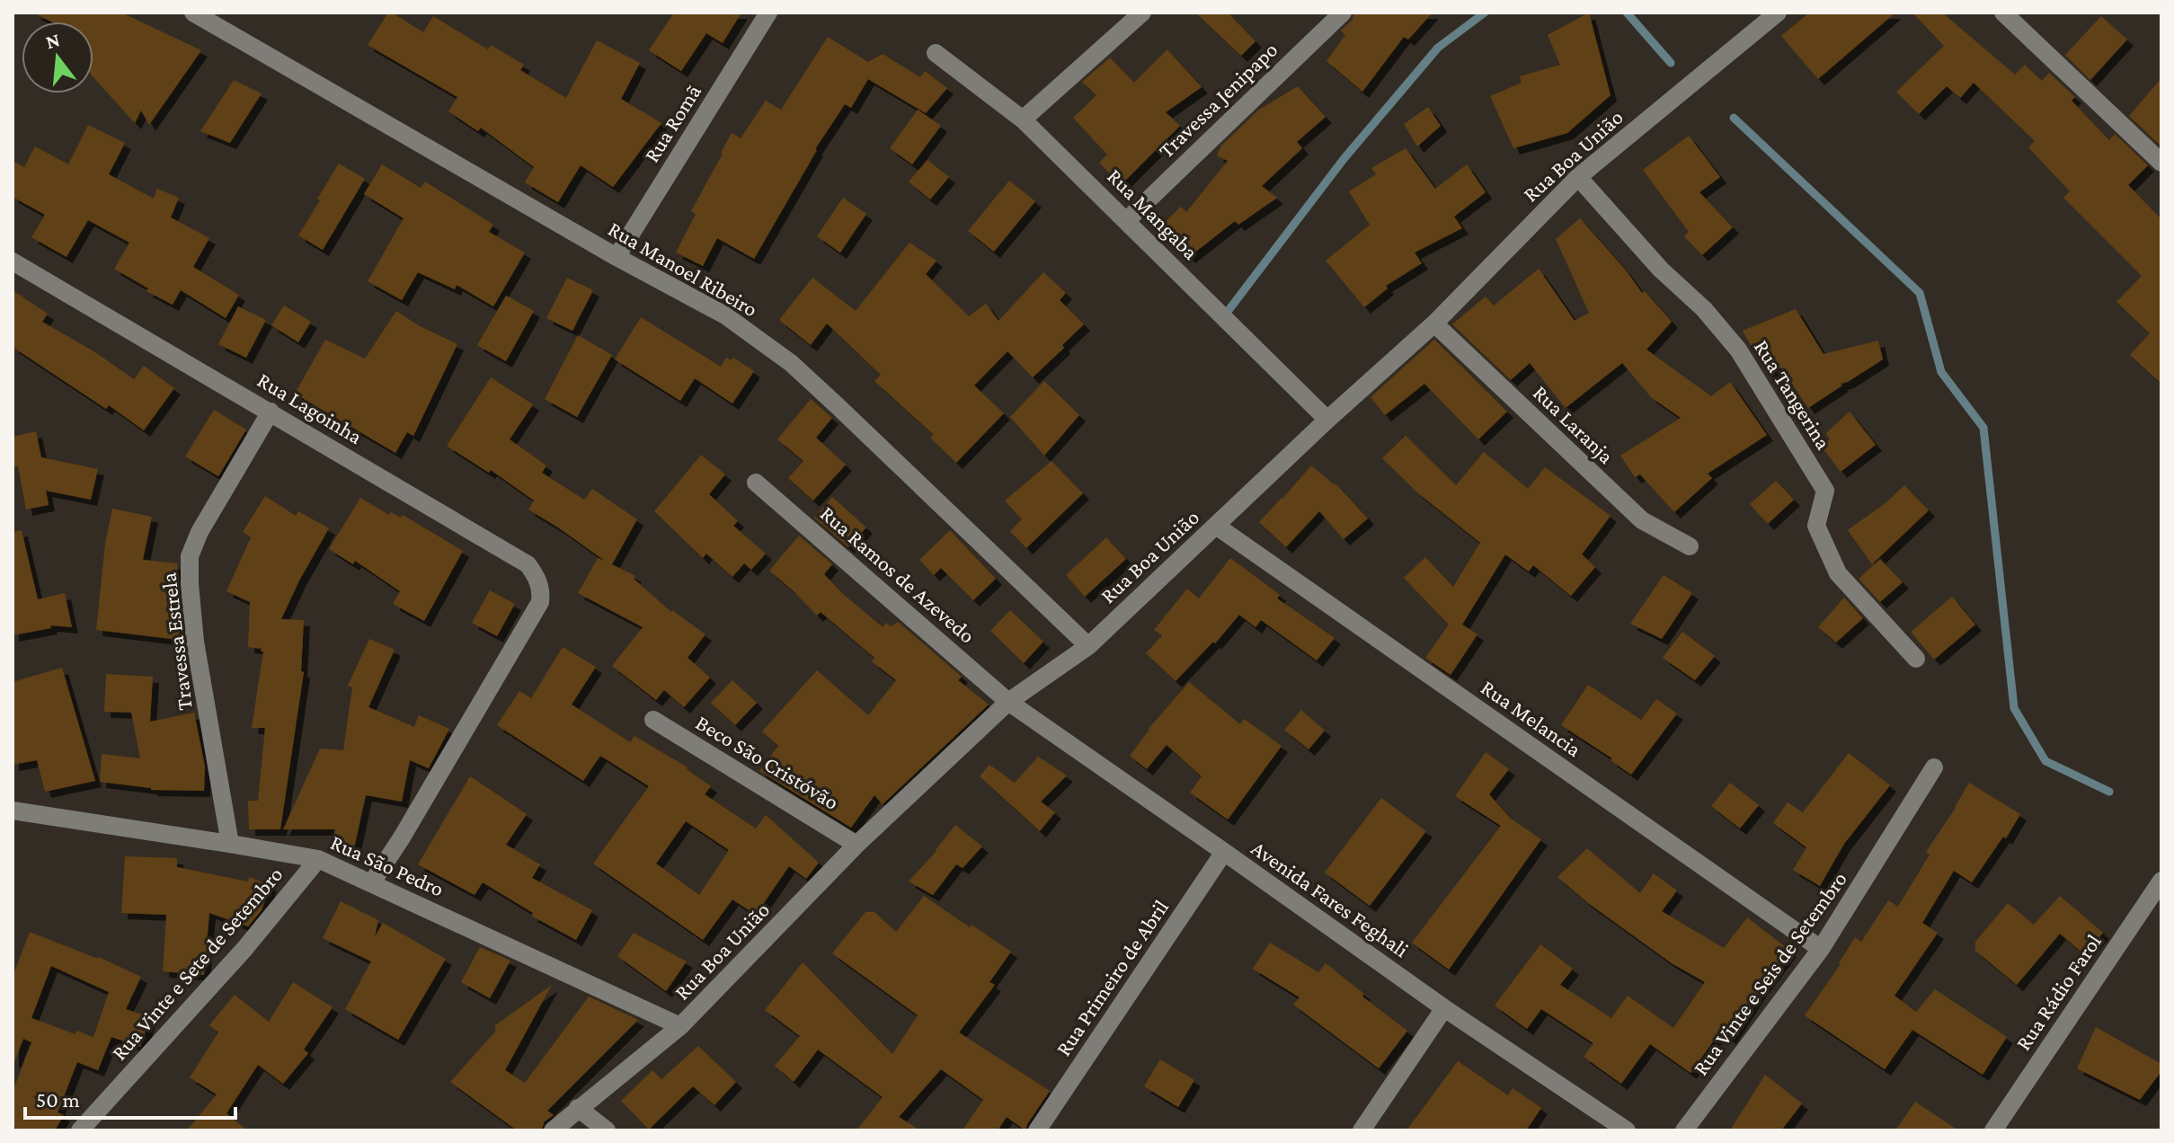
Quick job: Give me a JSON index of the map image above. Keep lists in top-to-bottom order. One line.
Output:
{"streets":{"street":["Travessa Jenipapo","Rua Romã","Rua Boa União","Rua Mangaba","Rua Manoel Ribeiro","Rua Tangerina","Rua Lagoinha","Rua Laranja","Rua Ramos de Azevedo","Travessa Estrela","Rua Melancia","Beco São Cristóvão","Rua São Pedro","Avenida Fares Feghali","Rua Vinte e Sete de Setembro","Rua Vinte e Seis de Setembro","Rua Primeiro de Abril","Rua Rádio Farol"]},"crossings":[["Travessa Jenipapo","Rua Mangaba"],["Rua Romã","Rua Manoel Ribeiro"],["Rua Boa União","Rua Mangaba"],["Rua Boa União","Rua Manoel Ribeiro"],["Rua Boa União","Rua Tangerina"],["Rua Boa União","Rua Laranja"],["Rua Boa União","Rua Ramos de Azevedo"],["Rua Boa União","Rua Melancia"],["Rua Boa União","Beco São Cristóvão"],["Rua Boa União","Rua São Pedro"],["Rua Boa União","Avenida Fares Feghali"],["Rua Lagoinha","Travessa Estrela"],["Rua Lagoinha","Rua São Pedro"],["Rua Ramos de Azevedo","Avenida Fares Feghali"],["Travessa Estrela","Rua São Pedro"],["Rua Melancia","Rua Vinte e Seis de Setembro"],["Rua São Pedro","Rua Vinte e Sete de Setembro"],["Avenida Fares Feghali","Rua Primeiro de Abril"]],"scale_bar":"50 m","north":"top"}
